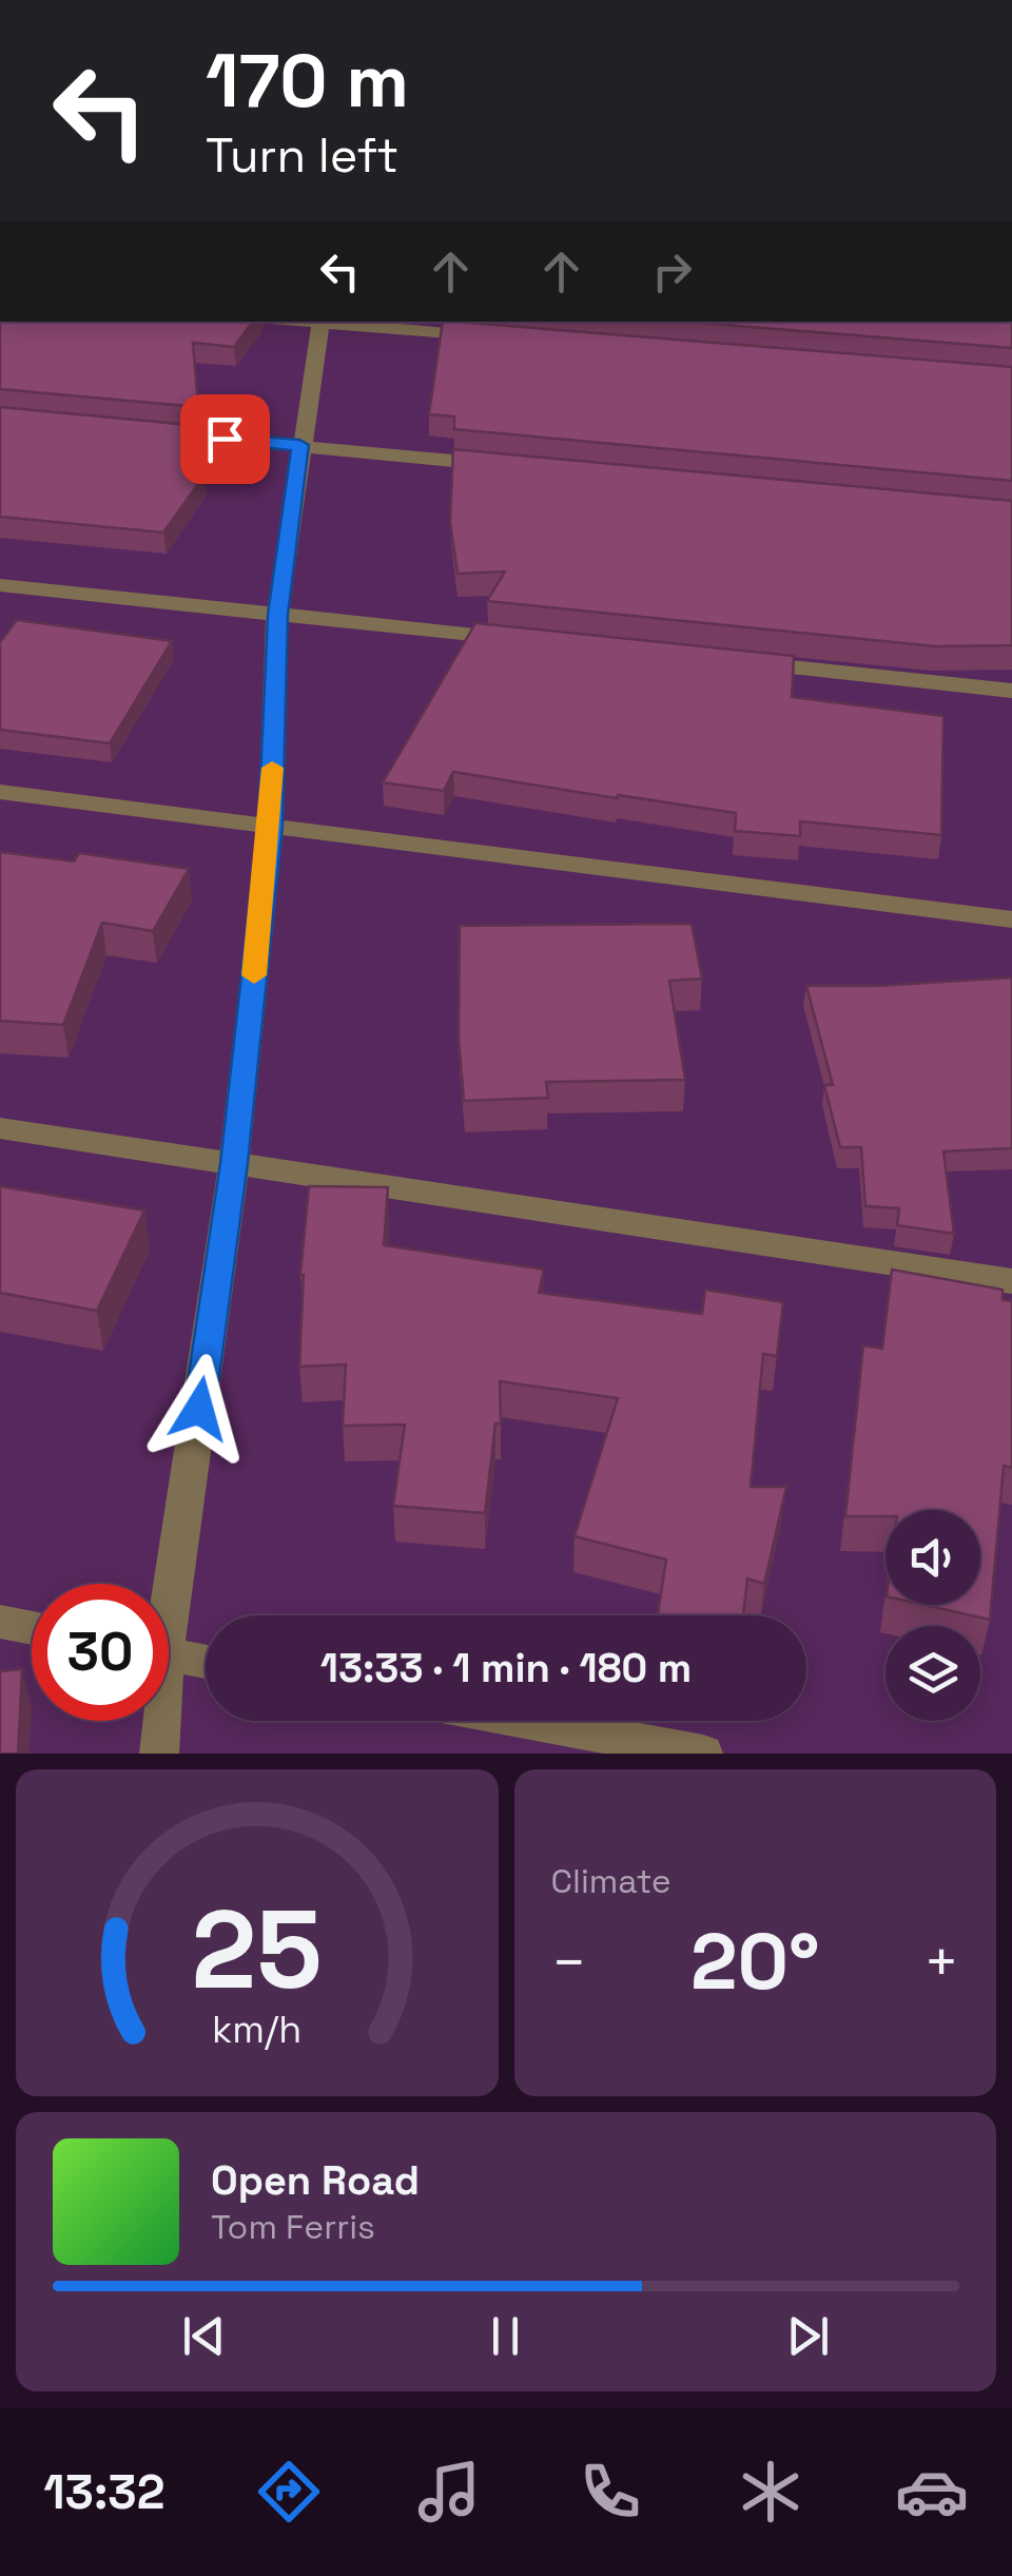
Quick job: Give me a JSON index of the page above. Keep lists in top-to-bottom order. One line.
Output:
{"page":{"turn":["170 m","Turn left"],"limit":"30","trip":"13:33 · 1 min · 180 m","tile":"Climate","heat":["−","20°","+"],"song":["Open Road","Tom Ferris"],"tabs":"13:32","gauge":["25","km/h"]}}
